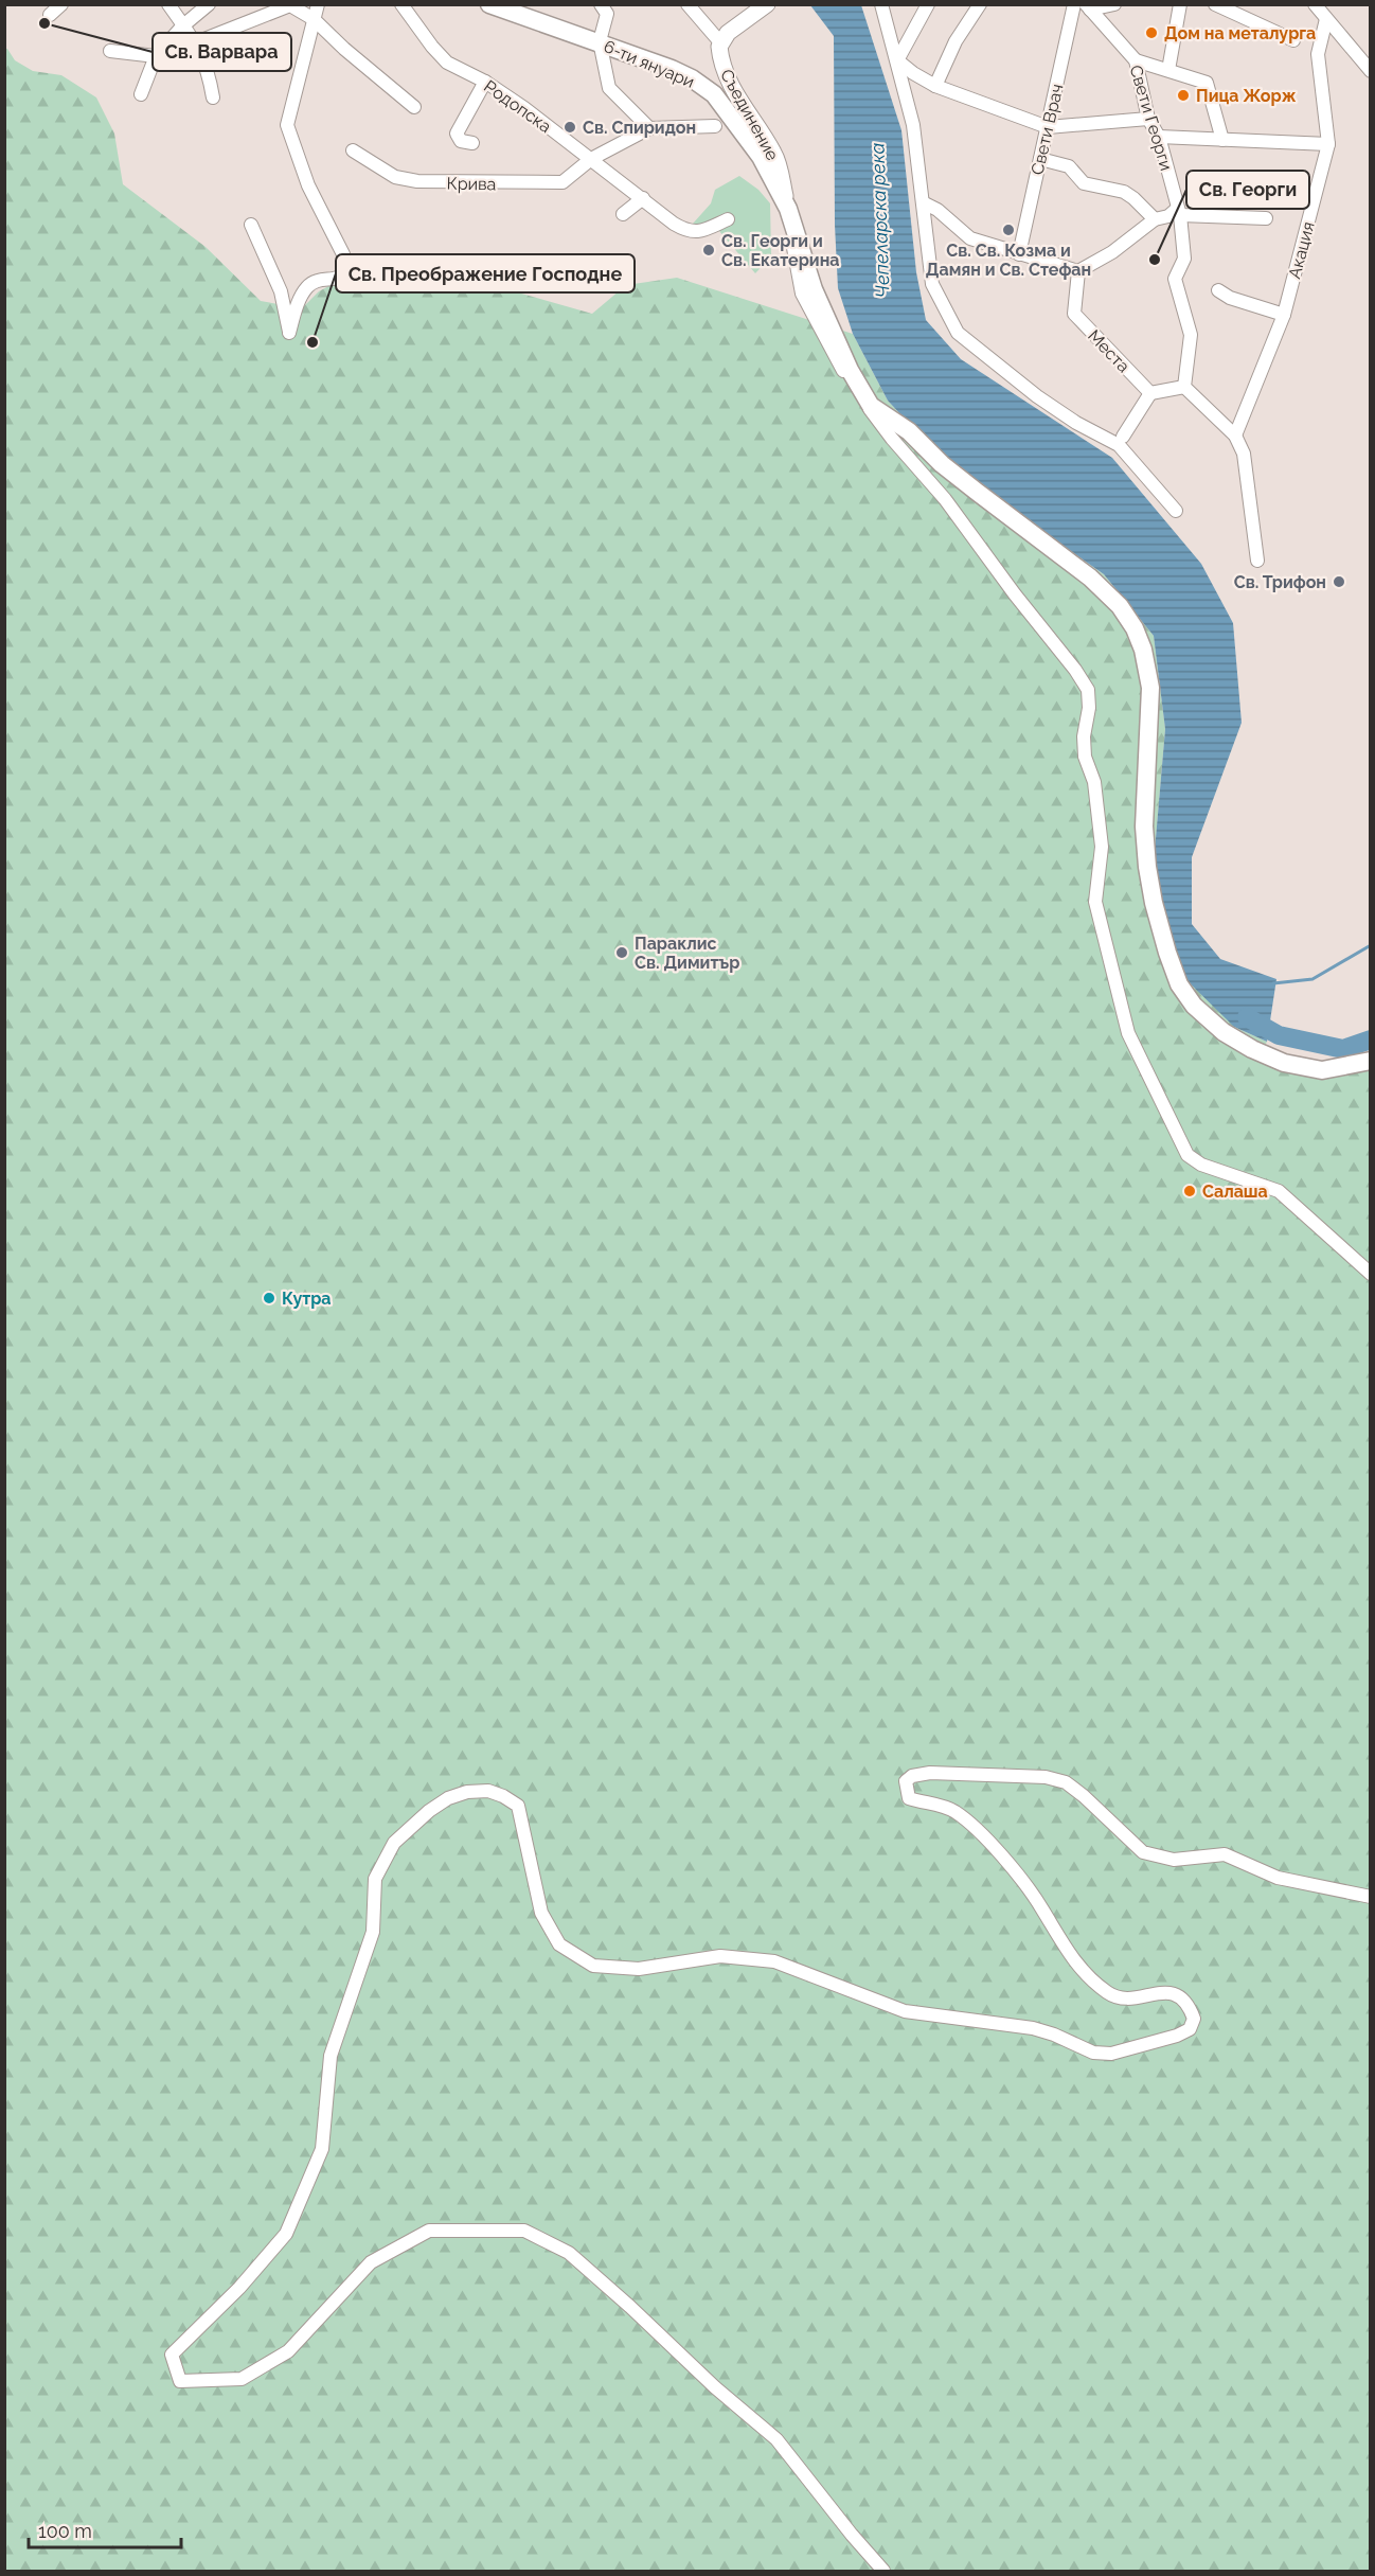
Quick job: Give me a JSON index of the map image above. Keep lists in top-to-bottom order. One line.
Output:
{"streets":{"main road":["6-ти януари"],"street":["Родопска","Съединение","Свети Георги","Свети Врач","Крива","Акация","Места"]},"crossings":[["6-ти януари","Съединение"],["Родопска","Крива"]],"water":["Чепеларска река"],"places":["Св. Варвара","Дом на металурга","Пица Жорж","Св. Спиридон","Св. Св. Козма и Дамян и Св. Стефан","Св. Георги и Св. Екатерина","Св. Георги","Св. Преображение Господне","Св. Трифон","Параклис Св. Димитър","Салаша","Кутра"],"scale_bar":"100 m"}
